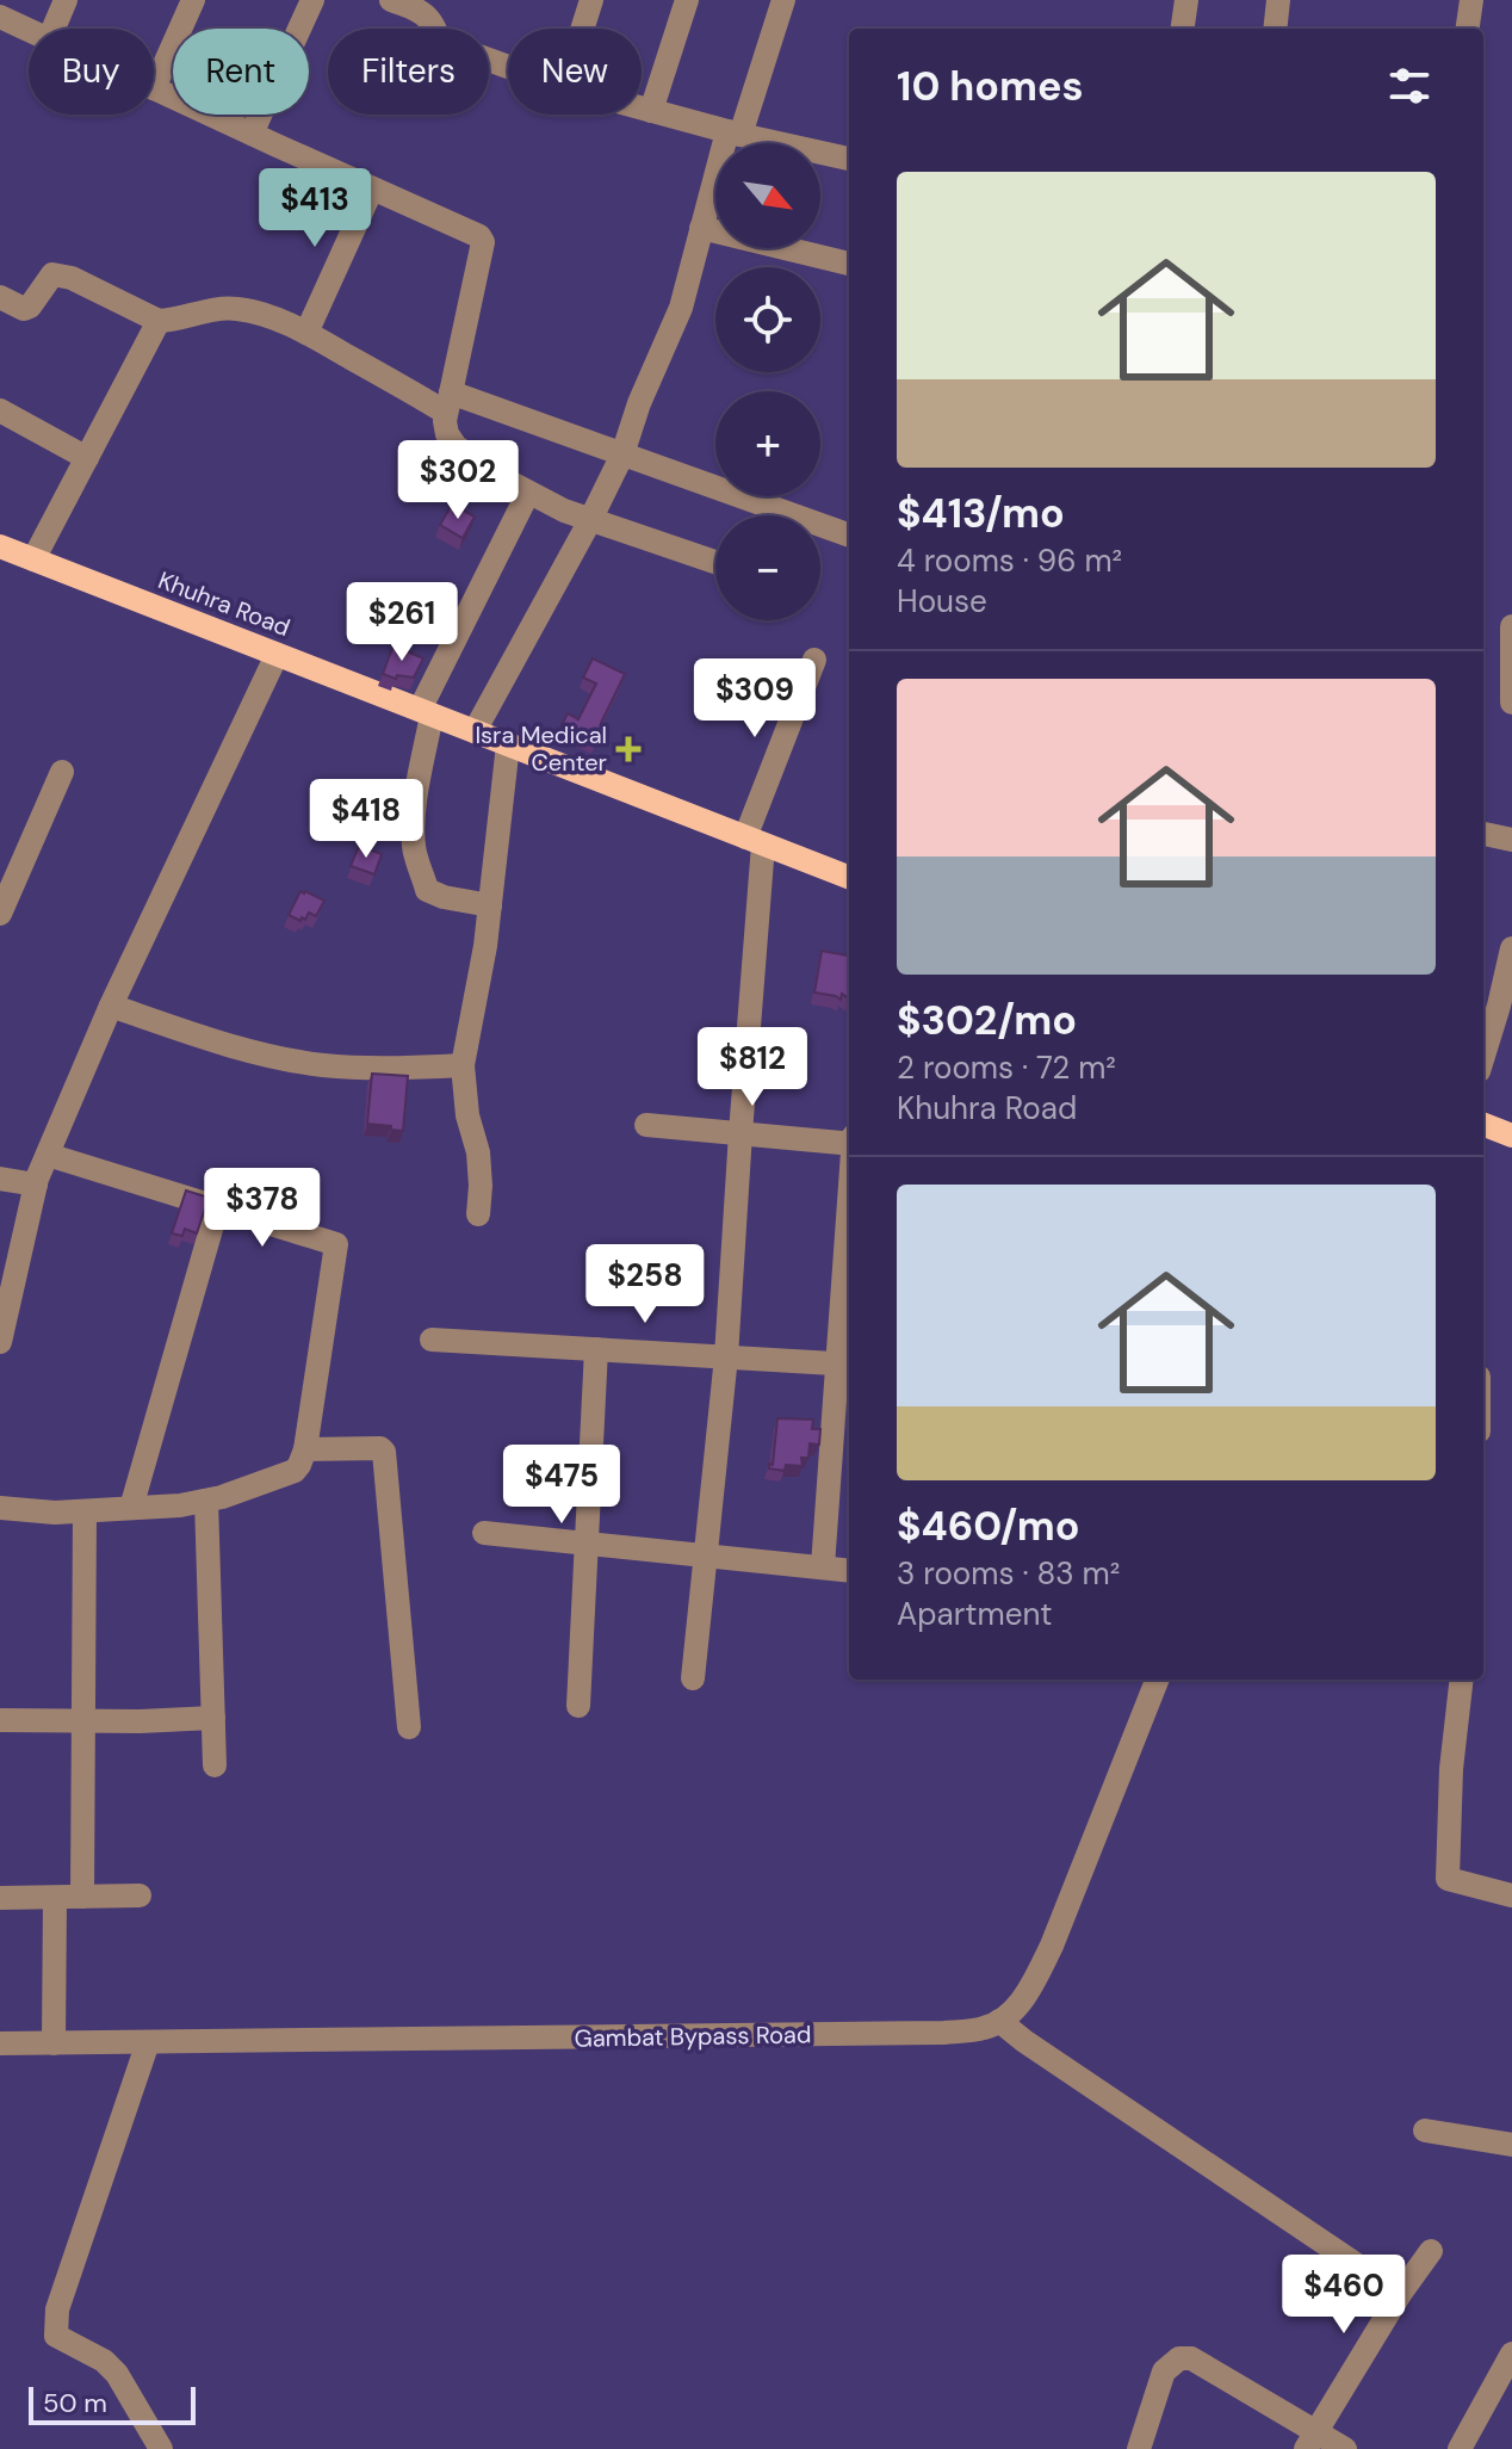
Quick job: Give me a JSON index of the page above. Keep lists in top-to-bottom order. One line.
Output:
{"streets":{"main road":["Khuhra Road"],"street":["Gambat Bypass Road"]},"places":{"health":["Isra Medical Center"]},"scale_bar":"50 m","north":"bottom right","page":{"chip":["Buy","Rent","Filters","New"],"heading":"10 homes","map_buttons":["+","−"],"list":[{"name":"$413/mo","note":"4 rooms · 96 m² · House"},{"name":"$302/mo","note":"2 rooms · 72 m² · Khuhra Road"},{"name":"$460/mo","note":"3 rooms · 83 m² · Apartment"}],"price":["$413","$302","$261","$309","$418","$812","$378","$258","$475","$460"],"scale":"50 m"}}
